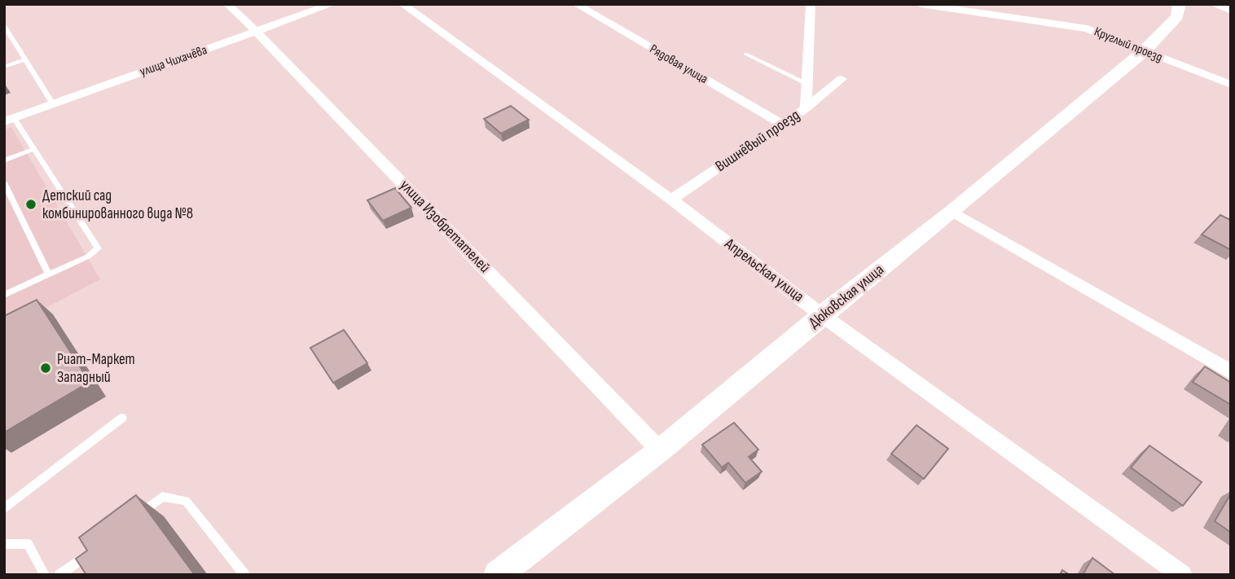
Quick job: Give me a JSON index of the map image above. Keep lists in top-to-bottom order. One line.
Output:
{"streets":{"street":["Круглый проезд","улица Чихачёва","Рядовая улица","Вишнёвый проезд","улица Изобретателей","Апрельская улица","Дюковская улица"]},"crossings":[["Круглый проезд","Дюковская улица"],["улица Чихачёва","улица Изобретателей"],["Рядовая улица","Вишнёвый проезд"],["Вишнёвый проезд","Апрельская улица"],["улица Изобретателей","Дюковская улица"],["Апрельская улица","Дюковская улица"]],"places":["Детский сад комбинированного вида №8","Риат-Маркет Западный"]}
